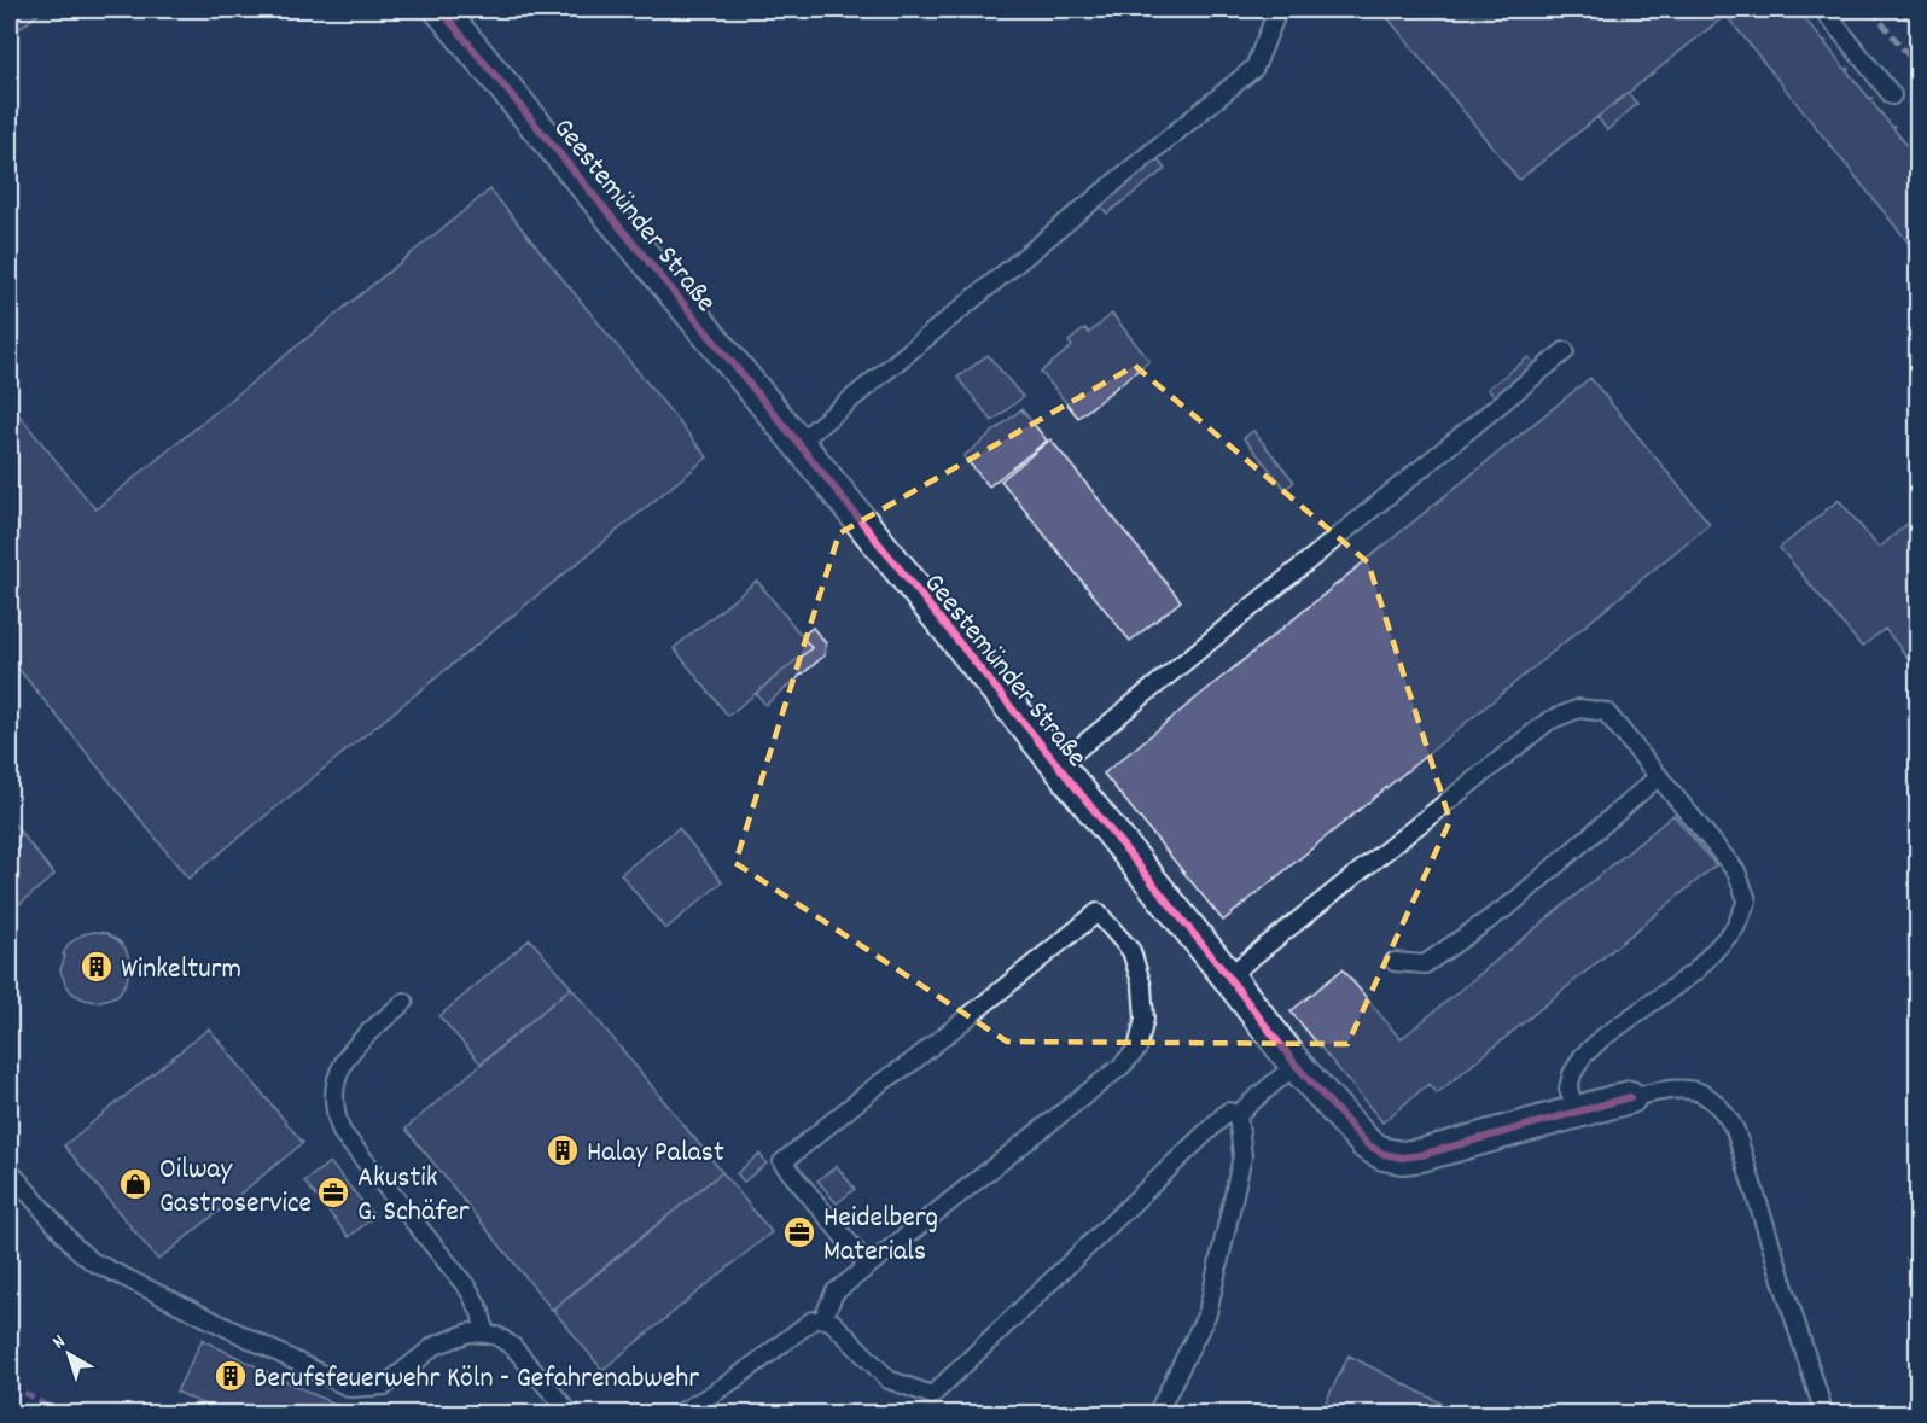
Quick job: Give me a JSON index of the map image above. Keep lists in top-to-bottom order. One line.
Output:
{"streets":{"street":["Geestemünder Straße"]},"places":{"building":["Winkelturm","Halay Palast","Berufsfeuerwehr Köln - Gefahrenabwehr"],"shop":["Oilway Gastroservice"],"office":["Akustik G. Schäfer","Heidelberg Materials"]},"north":"top left"}
